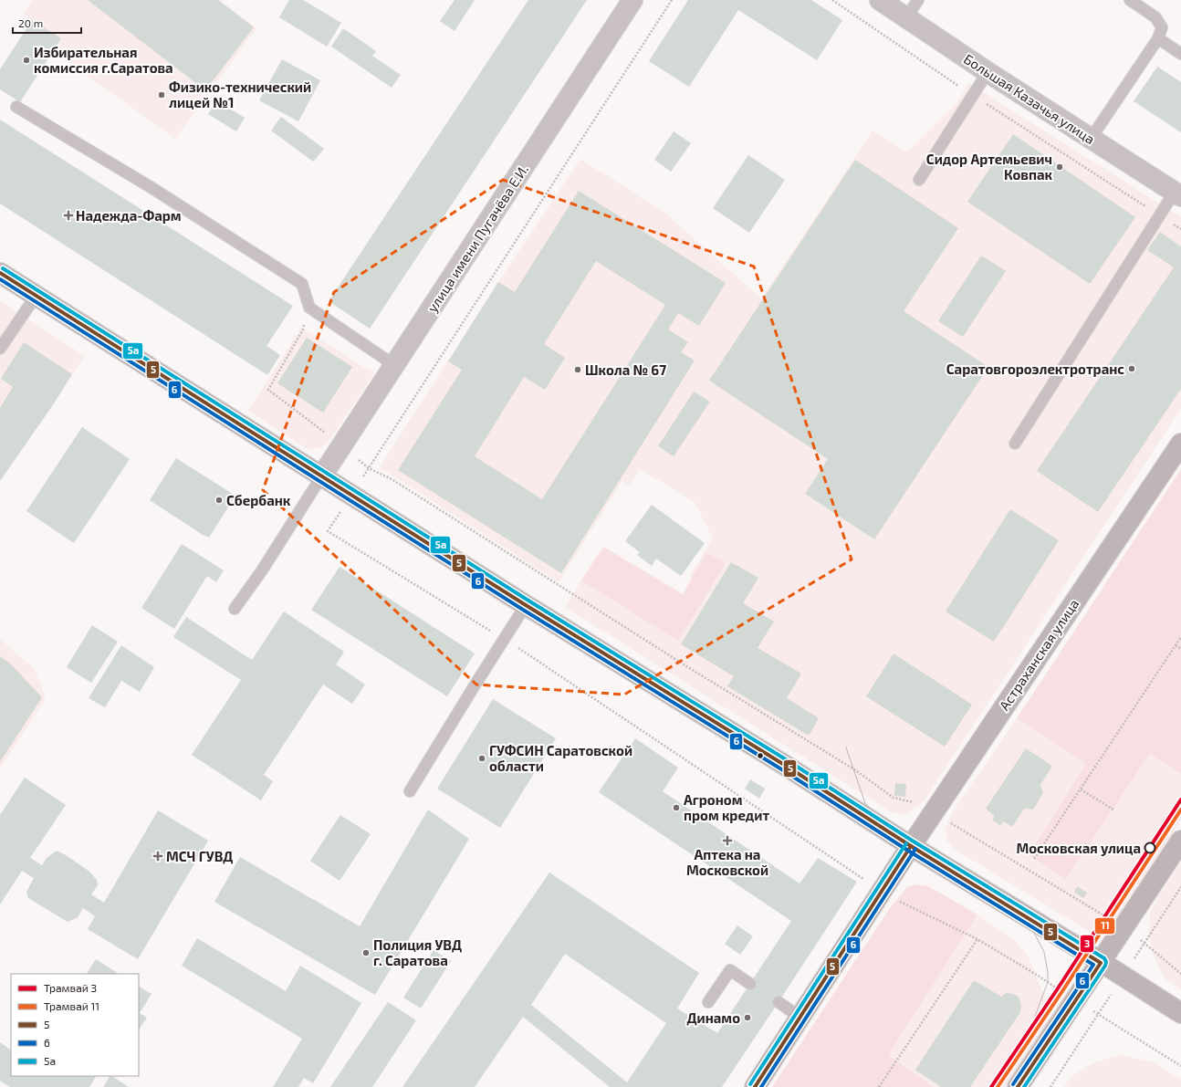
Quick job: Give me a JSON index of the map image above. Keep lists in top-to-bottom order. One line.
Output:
{"streets":{"main road":["Астраханская улица"],"street":["Большая Казачья улица","улица имени Пугачёва Е.И."]},"places":{"other":["Избирательная комиссия г.Саратова","Физико-технический лицей №1","Сидор Артемьевич Ковпак","Саратовгороэлектротранс","Школа № 67","Сбербанк","ГУФСИН Саратовской области","Агроном пром кредит","Московская улица","Полиция УВД г. Саратова","Динамо"],"health":["Надежда-Фарм","Аптека на Московской","МСЧ ГУВД"]},"lines":["transit line 5а","transit line 5","transit line 6","tram line 3","tram line 11"],"legend":["Трамвай 3","Трамвай 11","5","6","5а"],"scale_bar":"20 m"}
